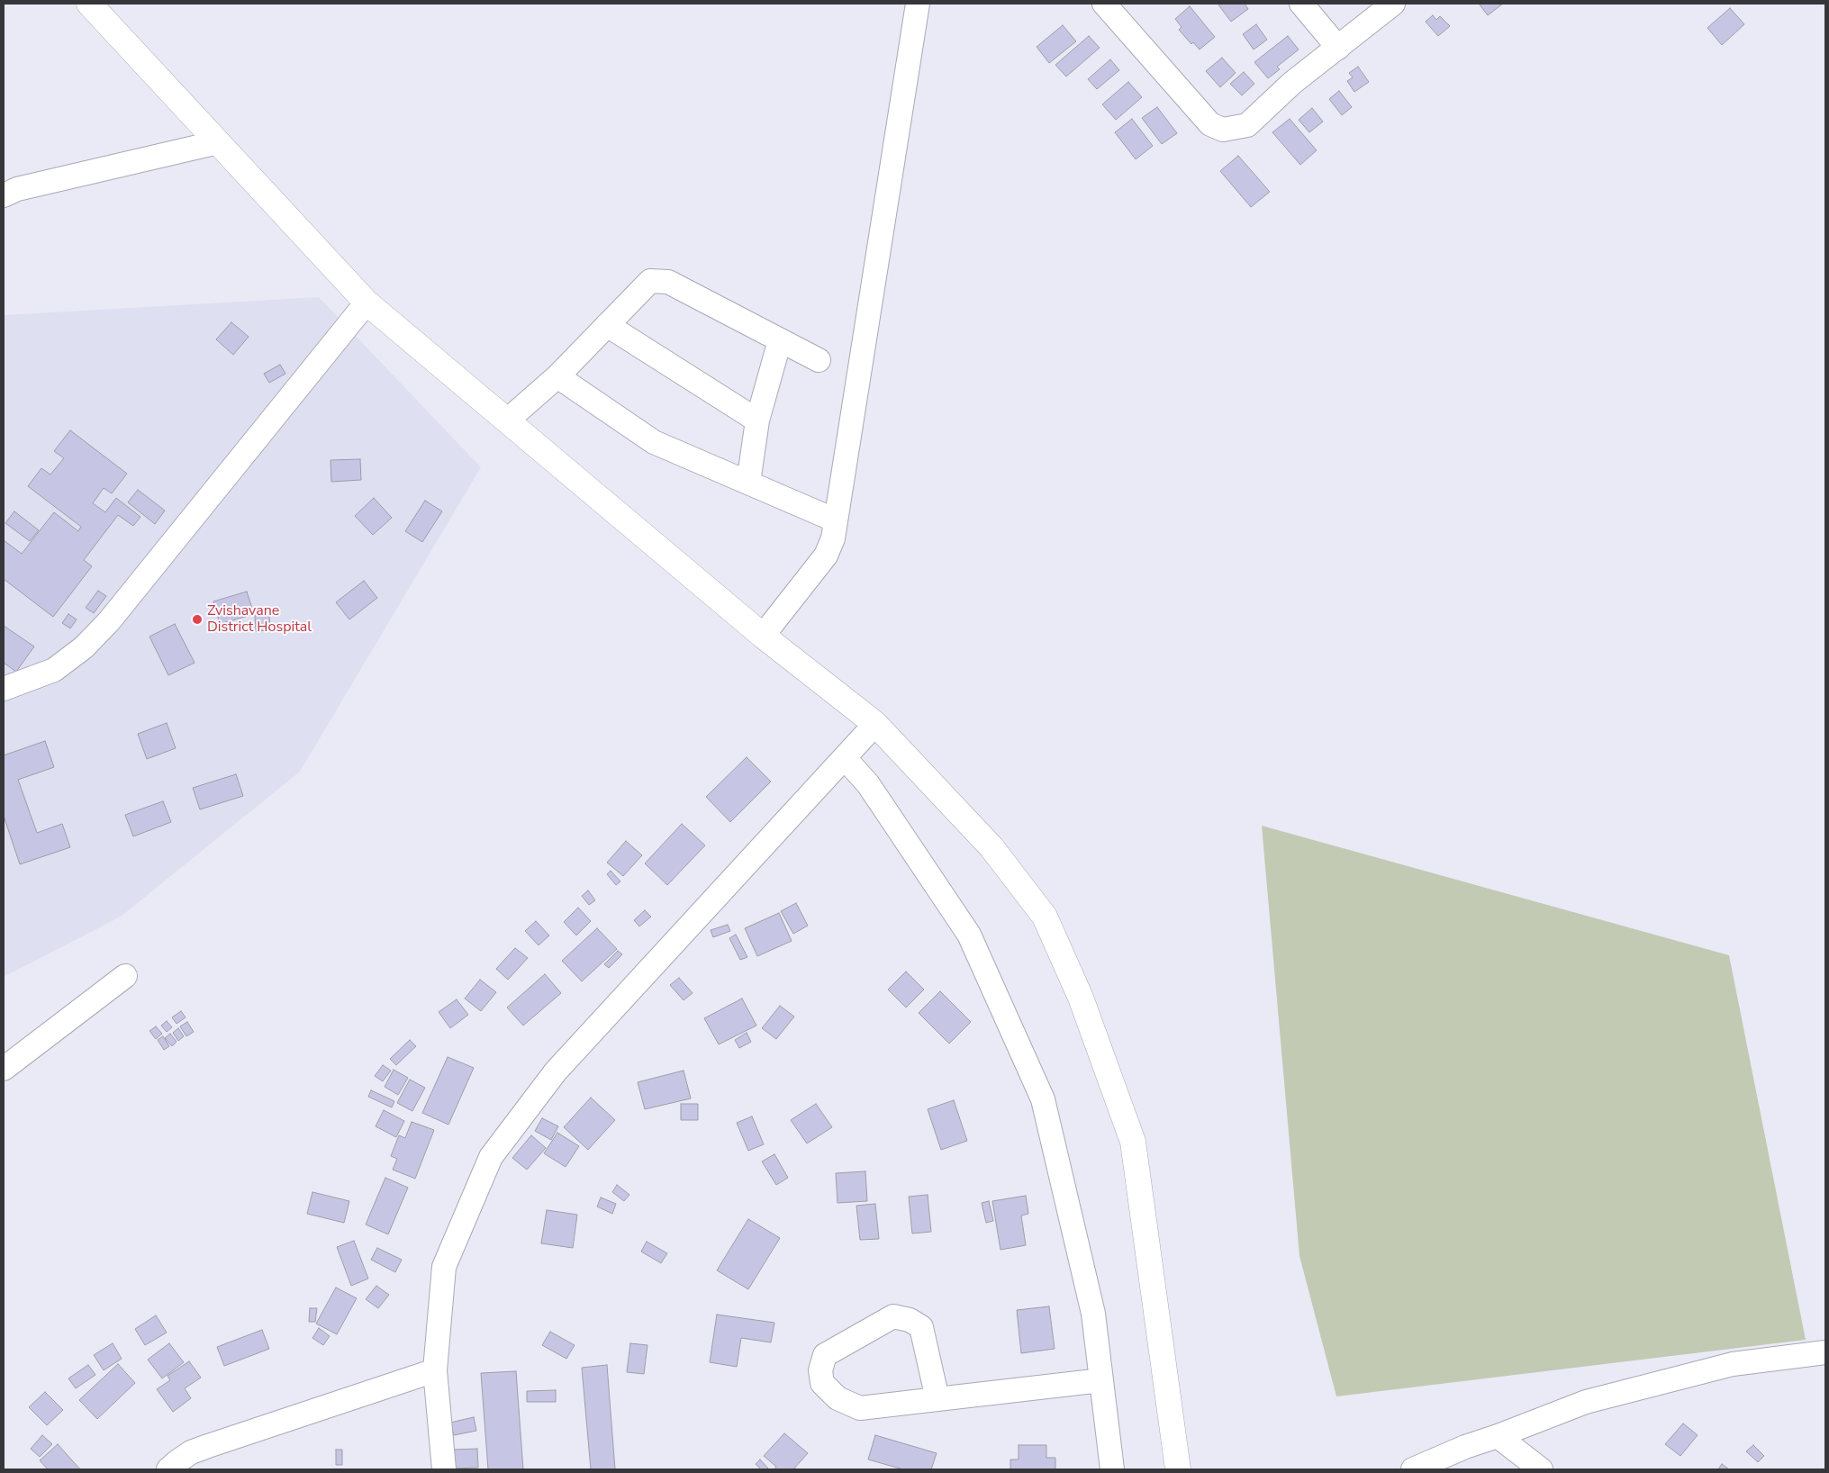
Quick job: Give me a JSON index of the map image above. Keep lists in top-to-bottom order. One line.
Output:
{"places":["Zvishavane District Hospital"]}
